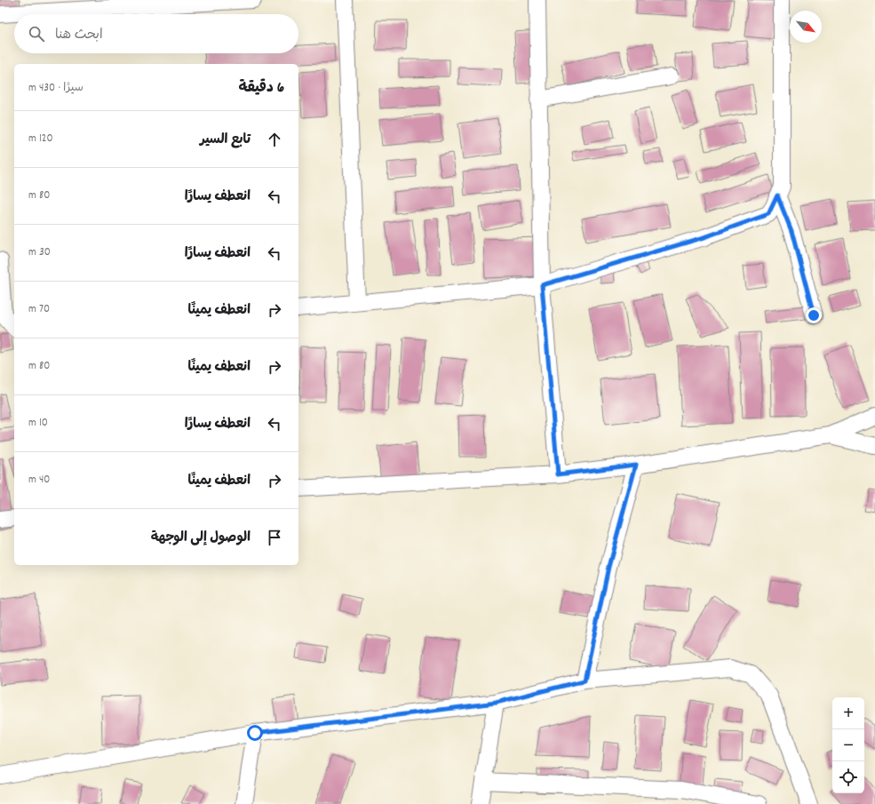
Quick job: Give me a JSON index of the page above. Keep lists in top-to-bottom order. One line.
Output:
{"north":"bottom right","page":{"search":"ابحث هنا","heading":["6 دقيقة","سيرًا · 430 m"],"list":[["تابع السير","120 m"],["انعطف يسارًا","80 m"],["انعطف يسارًا","30 m"],["انعطف يمينًا","70 m"],["انعطف يمينًا","80 m"],["انعطف يسارًا","10 m"],["انعطف يمينًا","40 m"],"الوصول إلى الوجهة"],"map_buttons":["+","−"]}}
